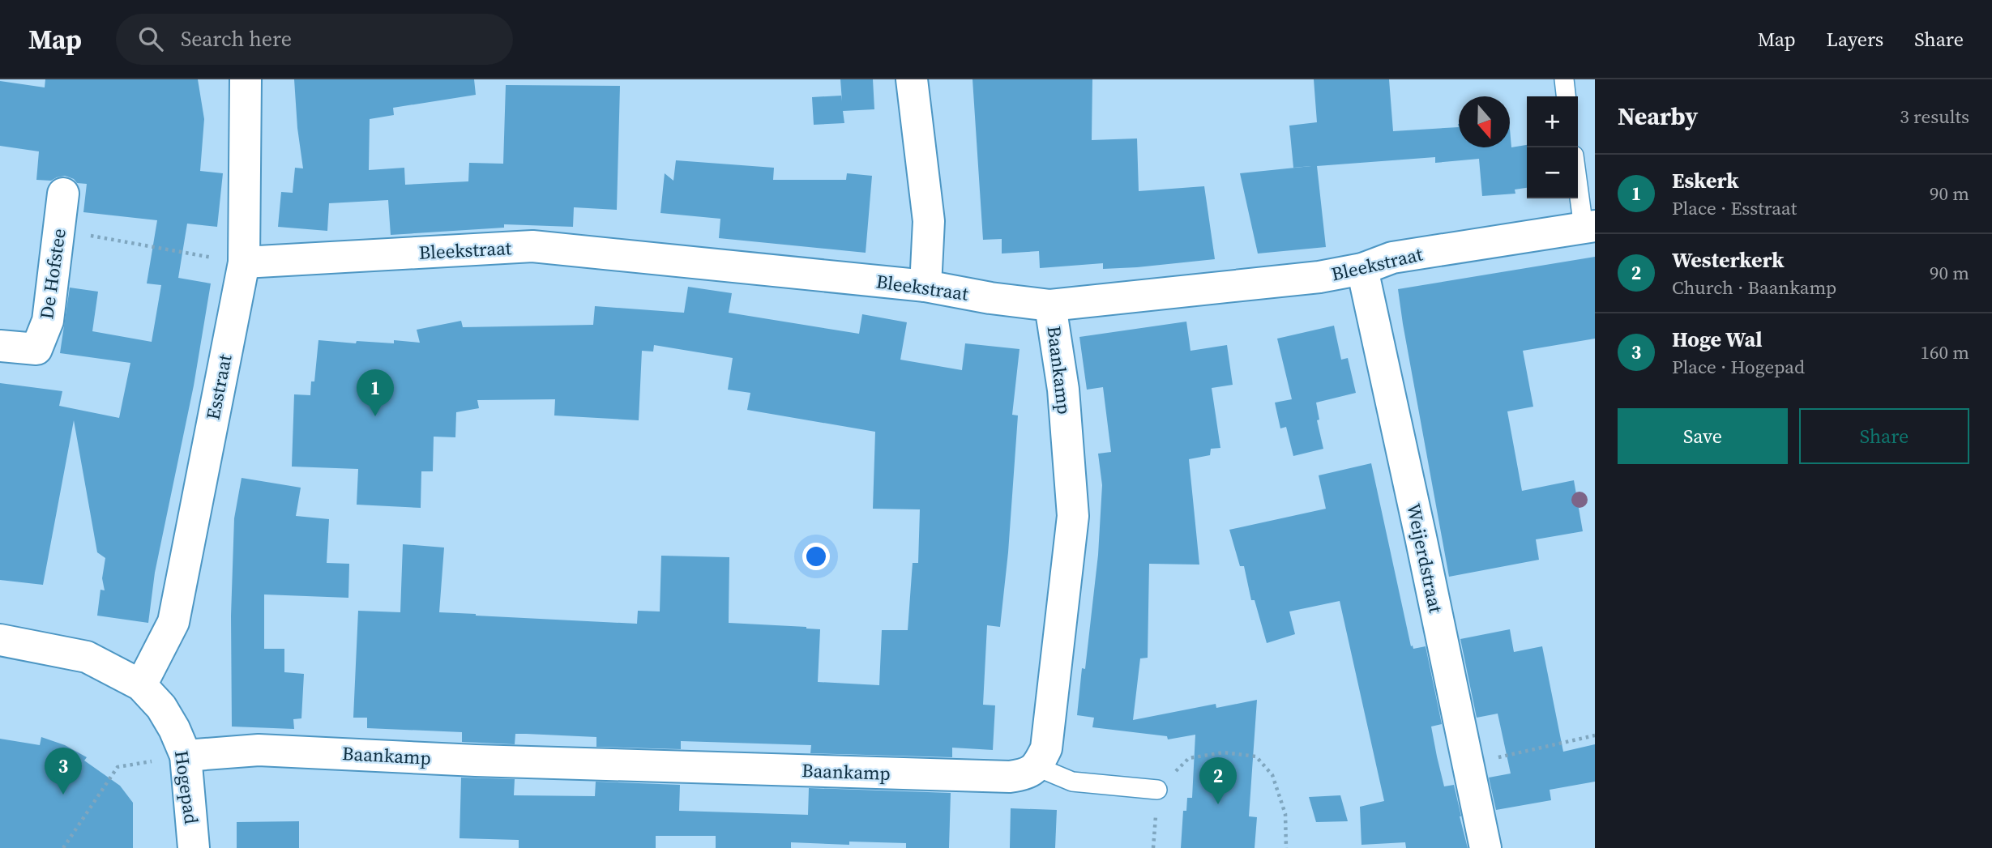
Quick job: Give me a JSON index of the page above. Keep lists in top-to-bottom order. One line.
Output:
{"streets":{"street":["Bleekstraat","De Hofstee","Baankamp","Esstraat","Weijerdstraat","Hogepad"]},"crossings":[["Bleekstraat","Baankamp"],["Bleekstraat","Esstraat"],["Bleekstraat","Weijerdstraat"],["Baankamp","Hogepad"],["Esstraat","Hogepad"]],"north":"bottom","page":{"header":"Map","search":"Search here","nav":["Map","Layers","Share"],"heading":["Nearby","3 results"],"map_buttons":["+","−"],"list":[{"mark":"1","name":"Eskerk","note":"Place · Esstraat","value":"90 m"},{"mark":"2","name":"Westerkerk","note":"Church · Baankamp","value":"90 m"},{"mark":"3","name":"Hoge Wal","note":"Place · Hogepad","value":"160 m"}],"pins":["1","3","2"],"buttons":["Save","Share"]}}
